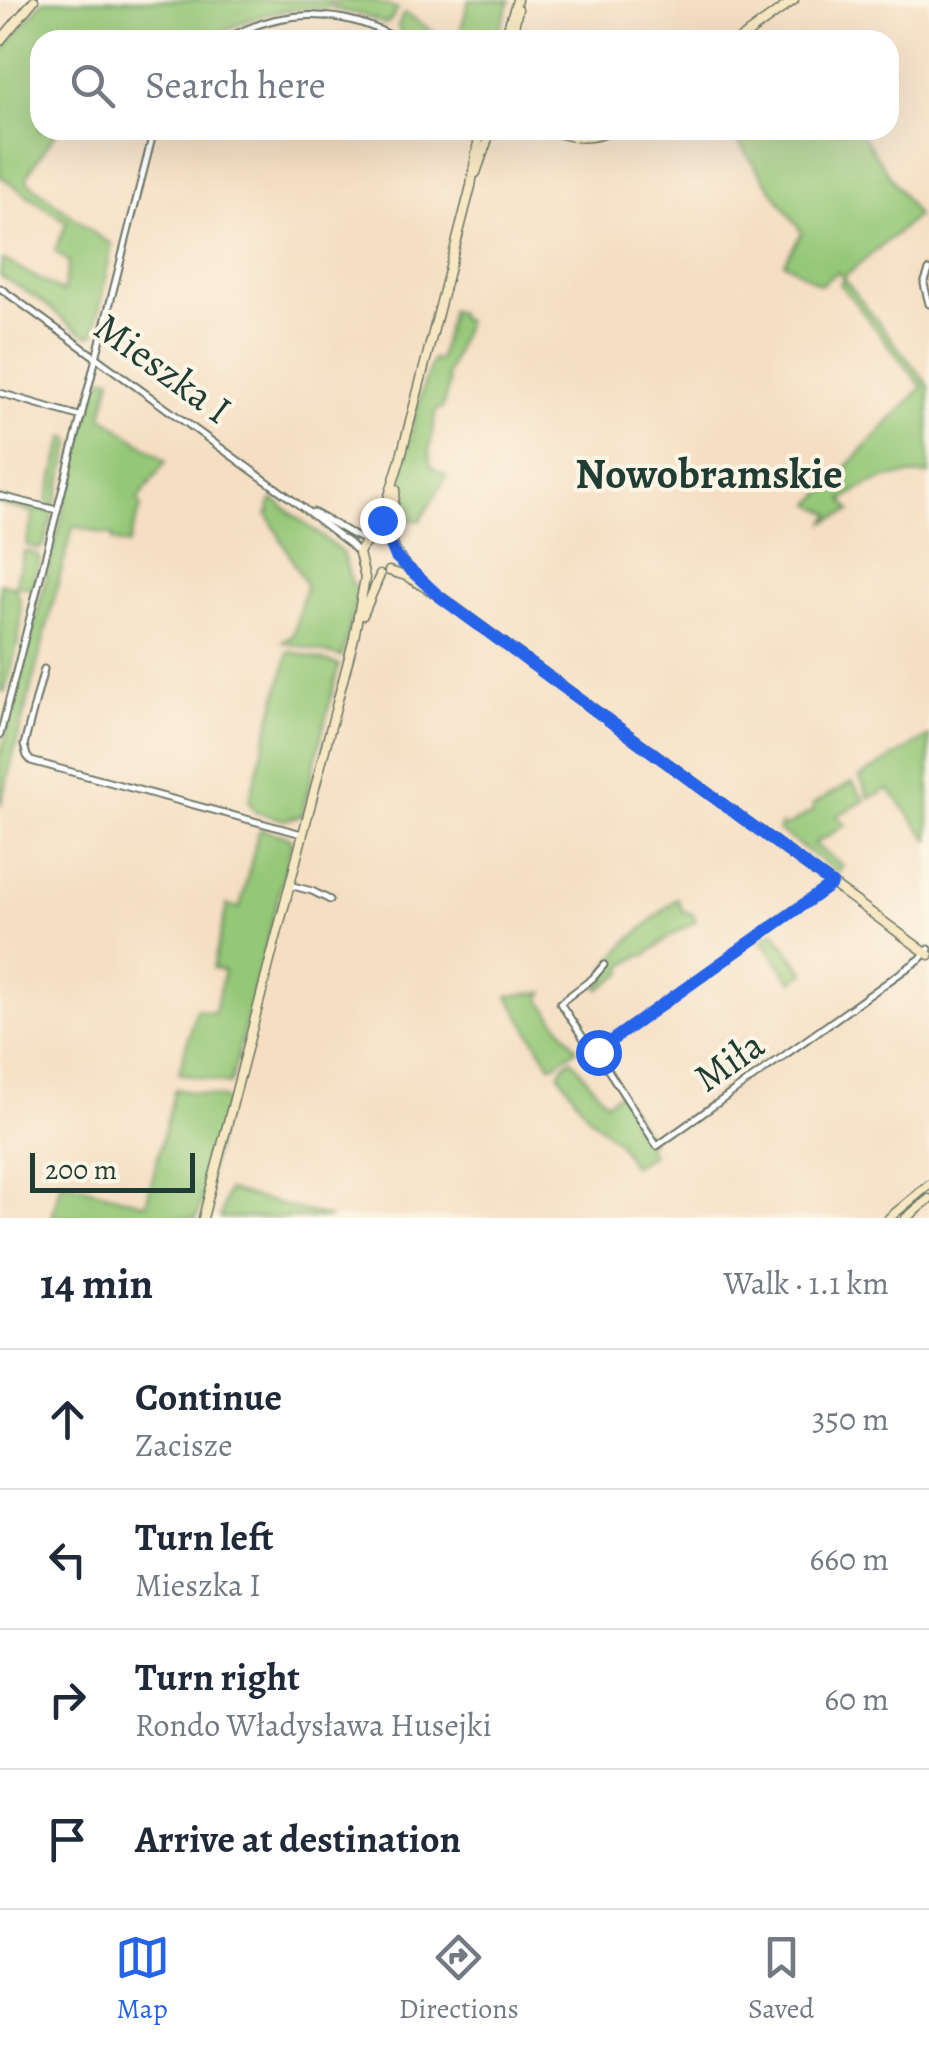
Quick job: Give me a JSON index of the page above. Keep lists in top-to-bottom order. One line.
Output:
{"streets":{"street":["Mieszka I","Miła"]},"districts":["Nowobramskie"],"scale_bar":"200 m","page":{"search":"Search here","scale":"200 m","heading":["14 min","Walk · 1.1 km"],"list":[["Continue","Zacisze","350 m"],["Turn left","Mieszka I","660 m"],["Turn right","Rondo Władysława Husejki","60 m"],"Arrive at destination"],"nav":["Map","Directions","Saved"]}}
